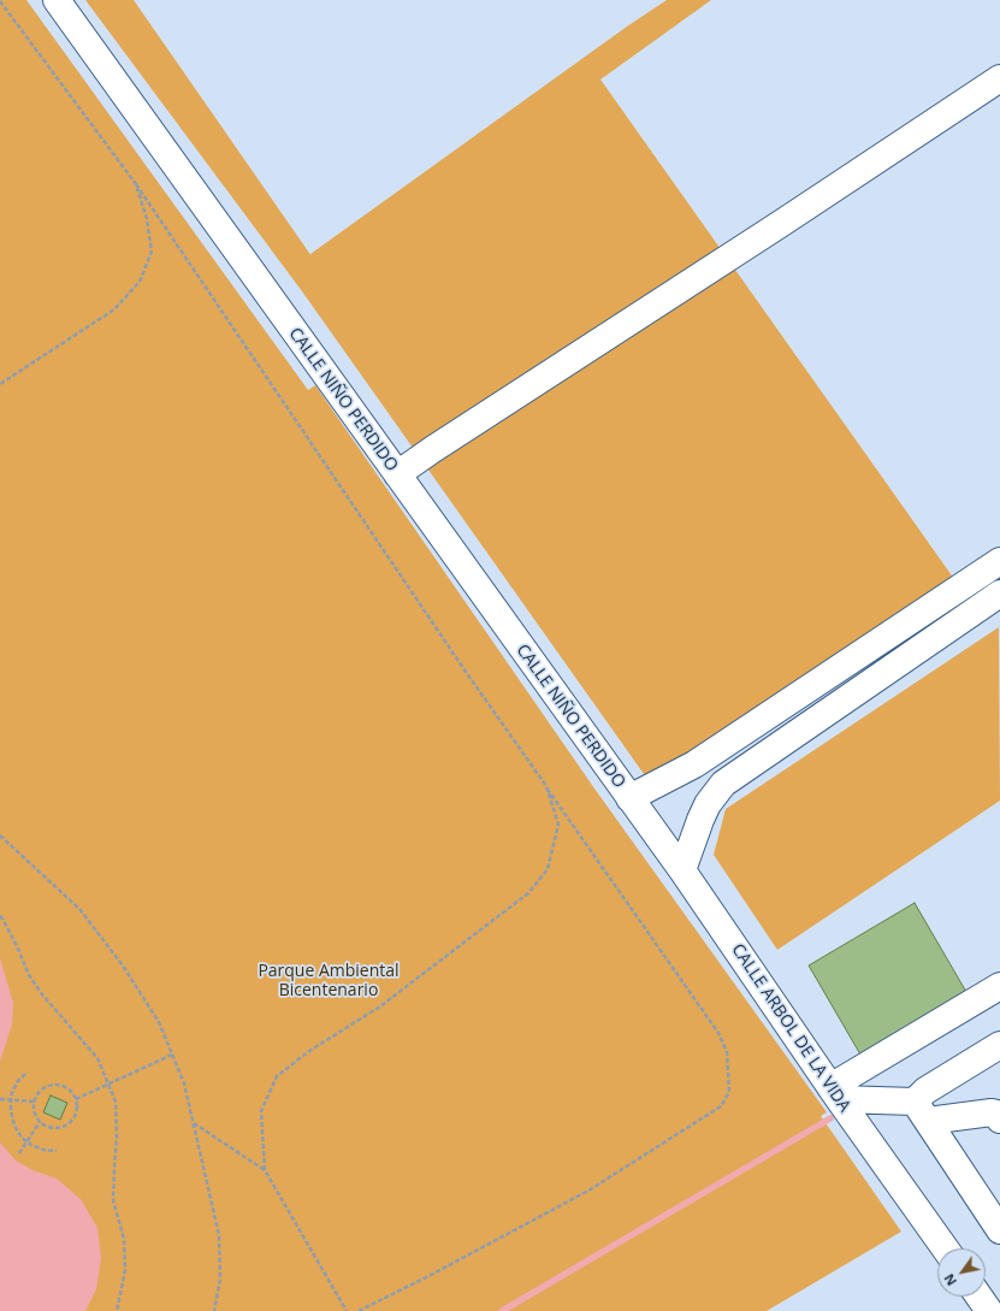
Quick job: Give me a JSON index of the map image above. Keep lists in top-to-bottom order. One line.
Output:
{"streets":{"street":["CALLE NIÑO PERDIDO","CALLE ARBOL DE LA VIDA"]},"crossings":[["CALLE NIÑO PERDIDO","CALLE ARBOL DE LA VIDA"]],"parks":["Parque Ambiental Bicentenario"],"north":"bottom left"}
